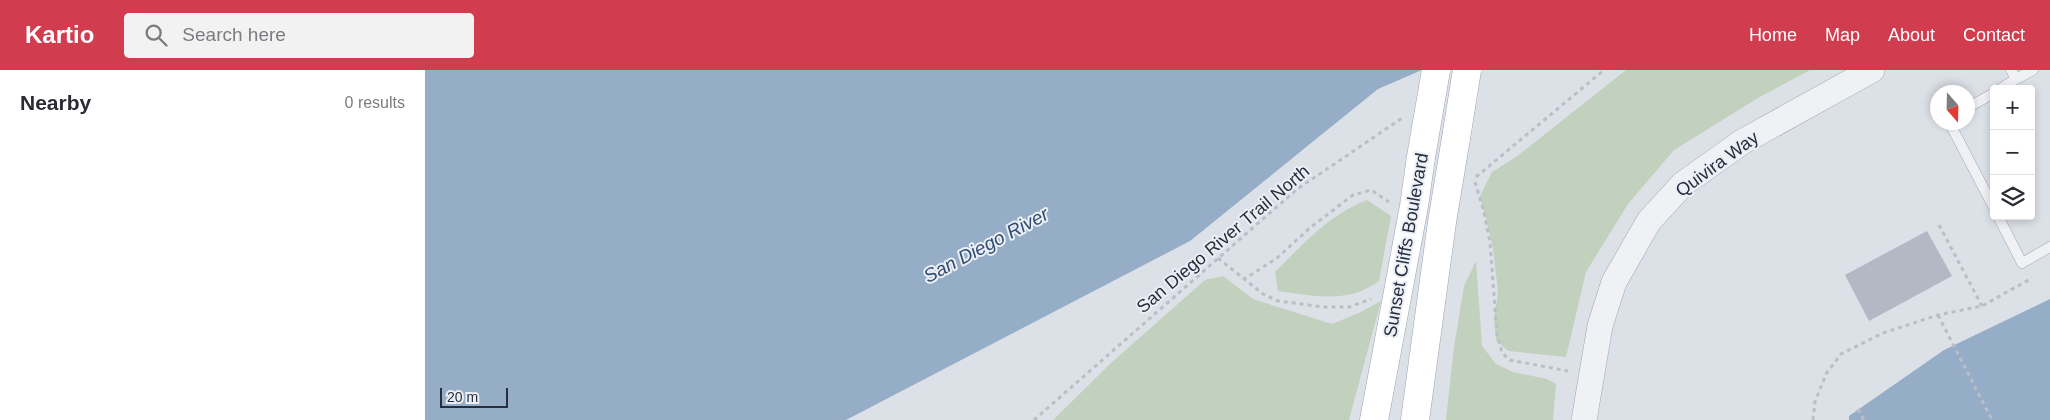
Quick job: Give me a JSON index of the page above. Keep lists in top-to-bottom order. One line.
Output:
{"streets":{"main road":["Sunset Cliffs Boulevard"],"street":["Quivira Way"],"path":["San Diego River Trail North"]},"water":["San Diego River"],"scale_bar":"20 m","north":"bottom","page":{"header":"Kartio","search":"Search here","nav":["Home","Map","About","Contact"],"heading":["Nearby","0 results"],"map_buttons":["+","−"],"scale":"20 m"}}
